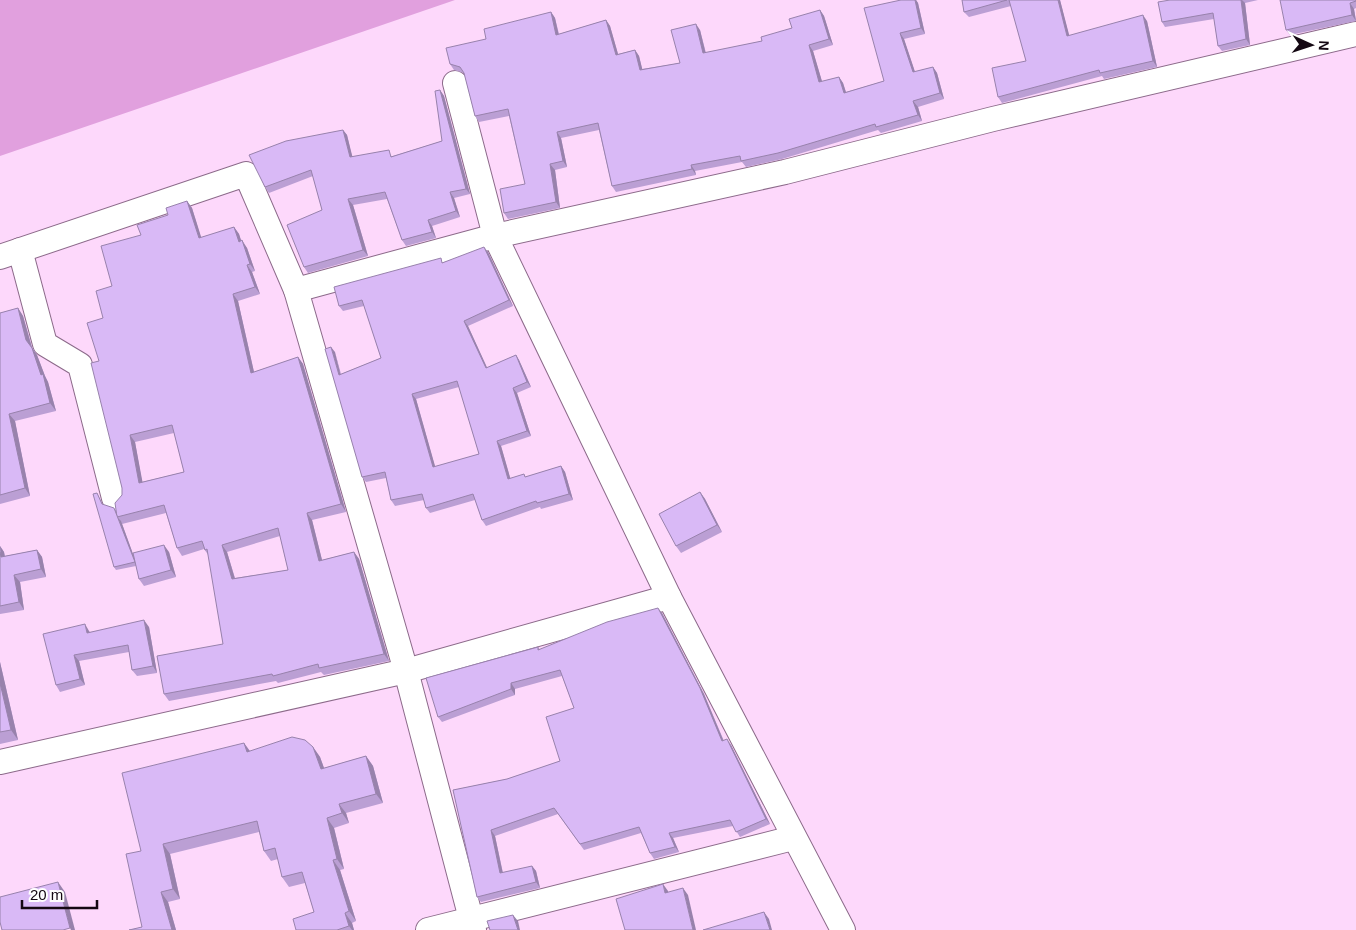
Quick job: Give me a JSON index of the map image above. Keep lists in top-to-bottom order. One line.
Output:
{"scale_bar":"20 m","north":"right"}
